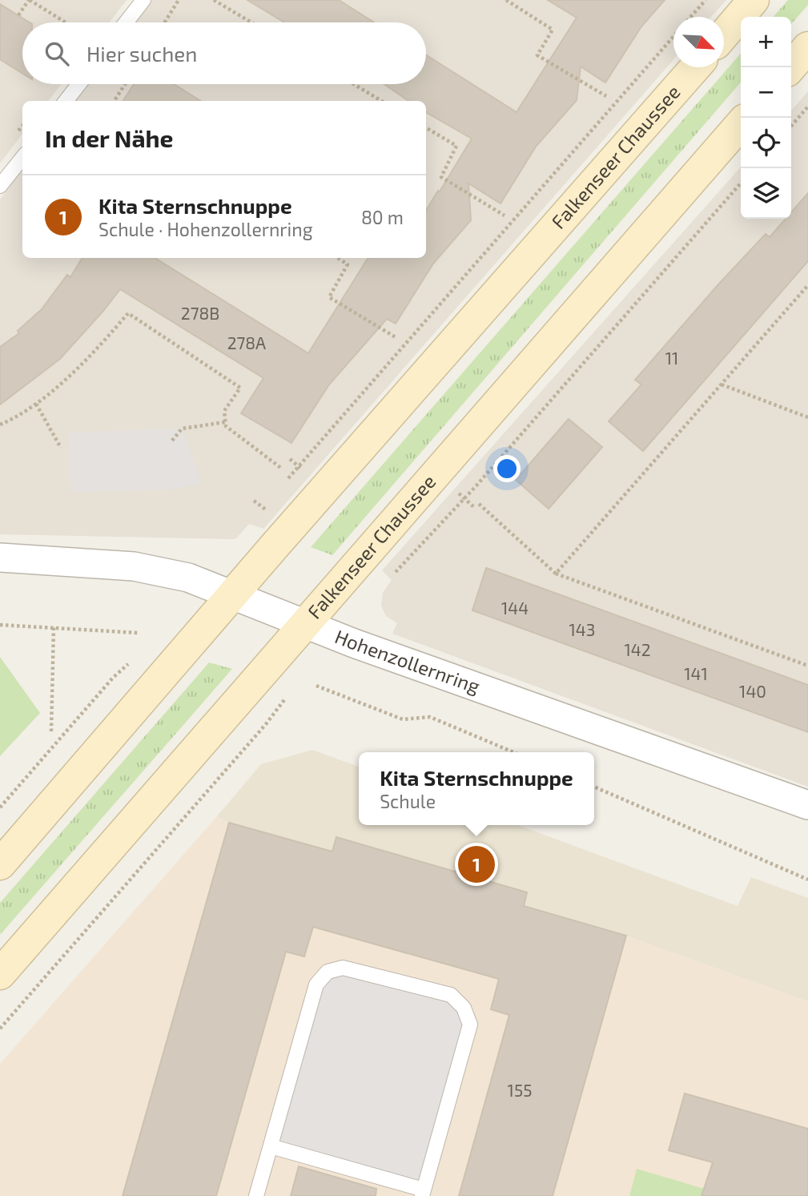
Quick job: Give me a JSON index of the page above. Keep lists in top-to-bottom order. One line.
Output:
{"streets":{"main road":["Falkenseer Chaussee"],"street":["Hohenzollernring"]},"crossings":[["Falkenseer Chaussee","Hohenzollernring"]],"house_numbers":["278B","278A","11","144","143","142","141","140","155"],"north":"bottom right","page":{"map_buttons":["+","−"],"search":"Hier suchen","heading":"In der Nähe","list":[{"mark":"1","name":"Kita Sternschnuppe","note":"Schule · Hohenzollernring","value":"80 m"}],"popup":["Kita Sternschnuppe","Schule"],"pins":"1"}}
